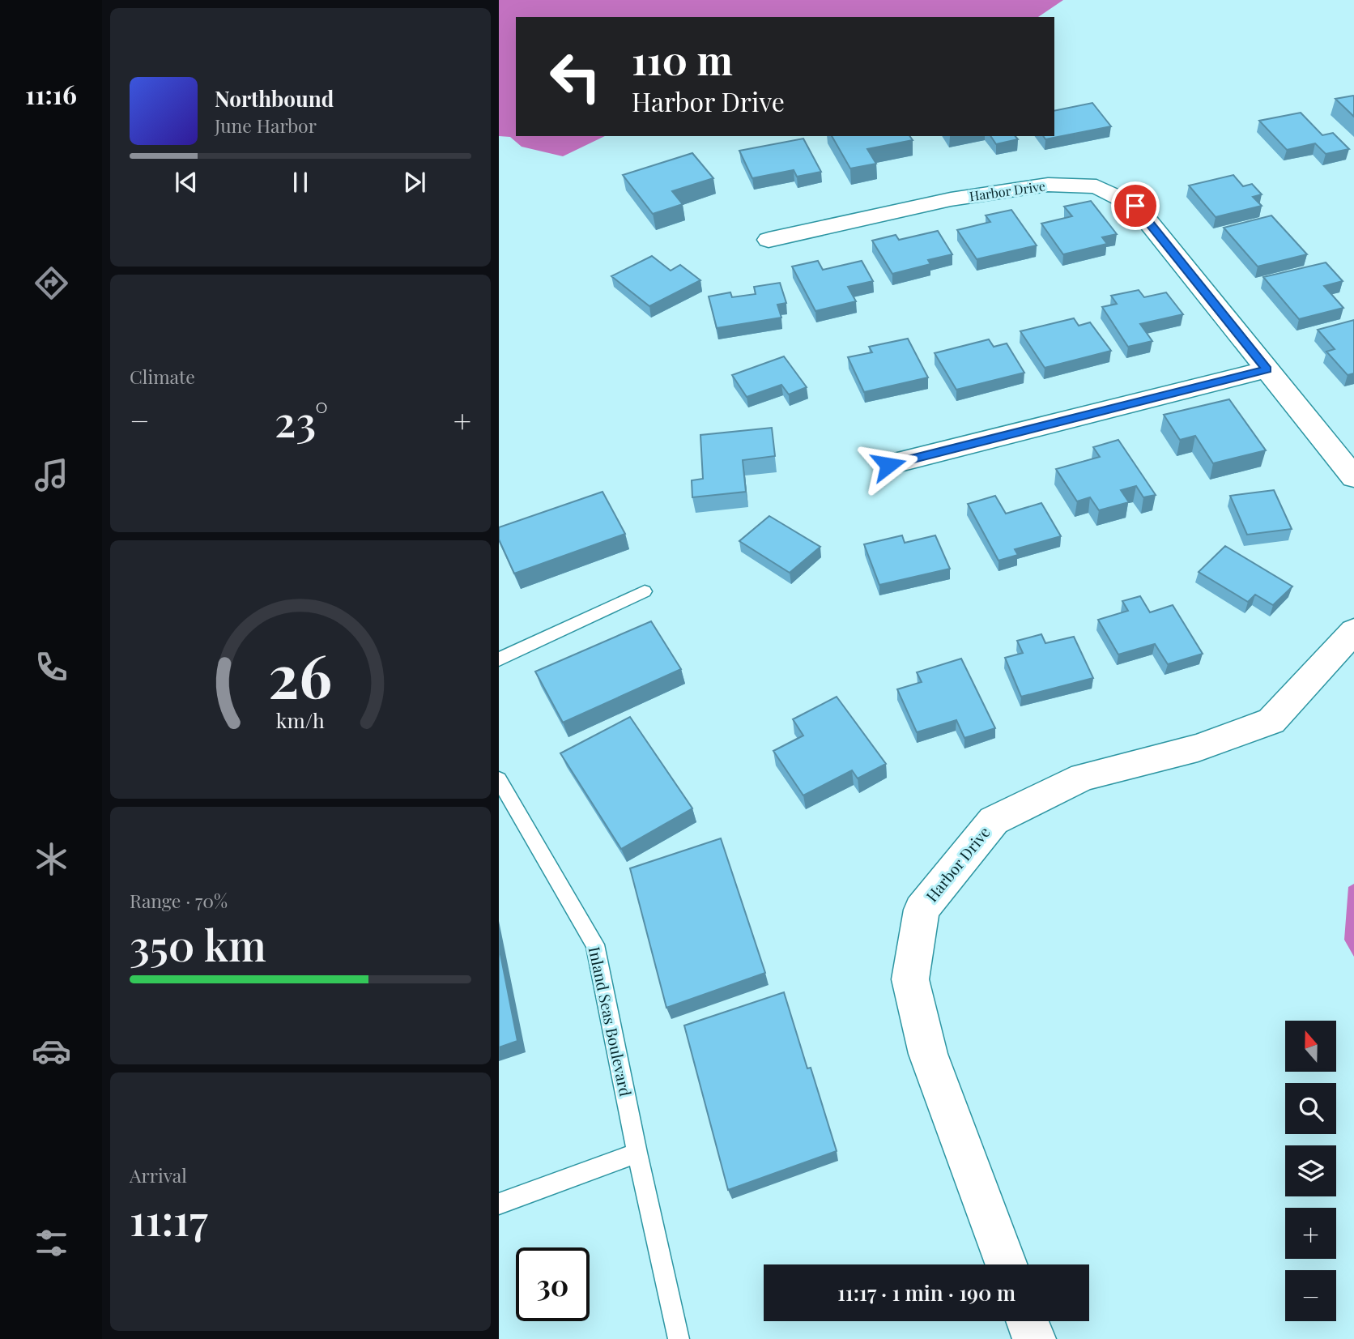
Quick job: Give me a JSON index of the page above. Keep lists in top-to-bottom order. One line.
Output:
{"streets":{"street":["Harbor Drive"],"lane":["Inland Seas Boulevard"]},"north":"top","page":{"tabs":"11:16","turn":["110 m","Harbor Drive"],"song":["Northbound","June Harbor"],"tile":["Climate",["Range · 70%","350 km"],["Arrival","11:17"]],"heat":["−","23°","+"],"map_buttons":["+","−"],"limit":"30","trip":"11:17 · 1 min · 190 m","gauge":["26","km/h"]}}
